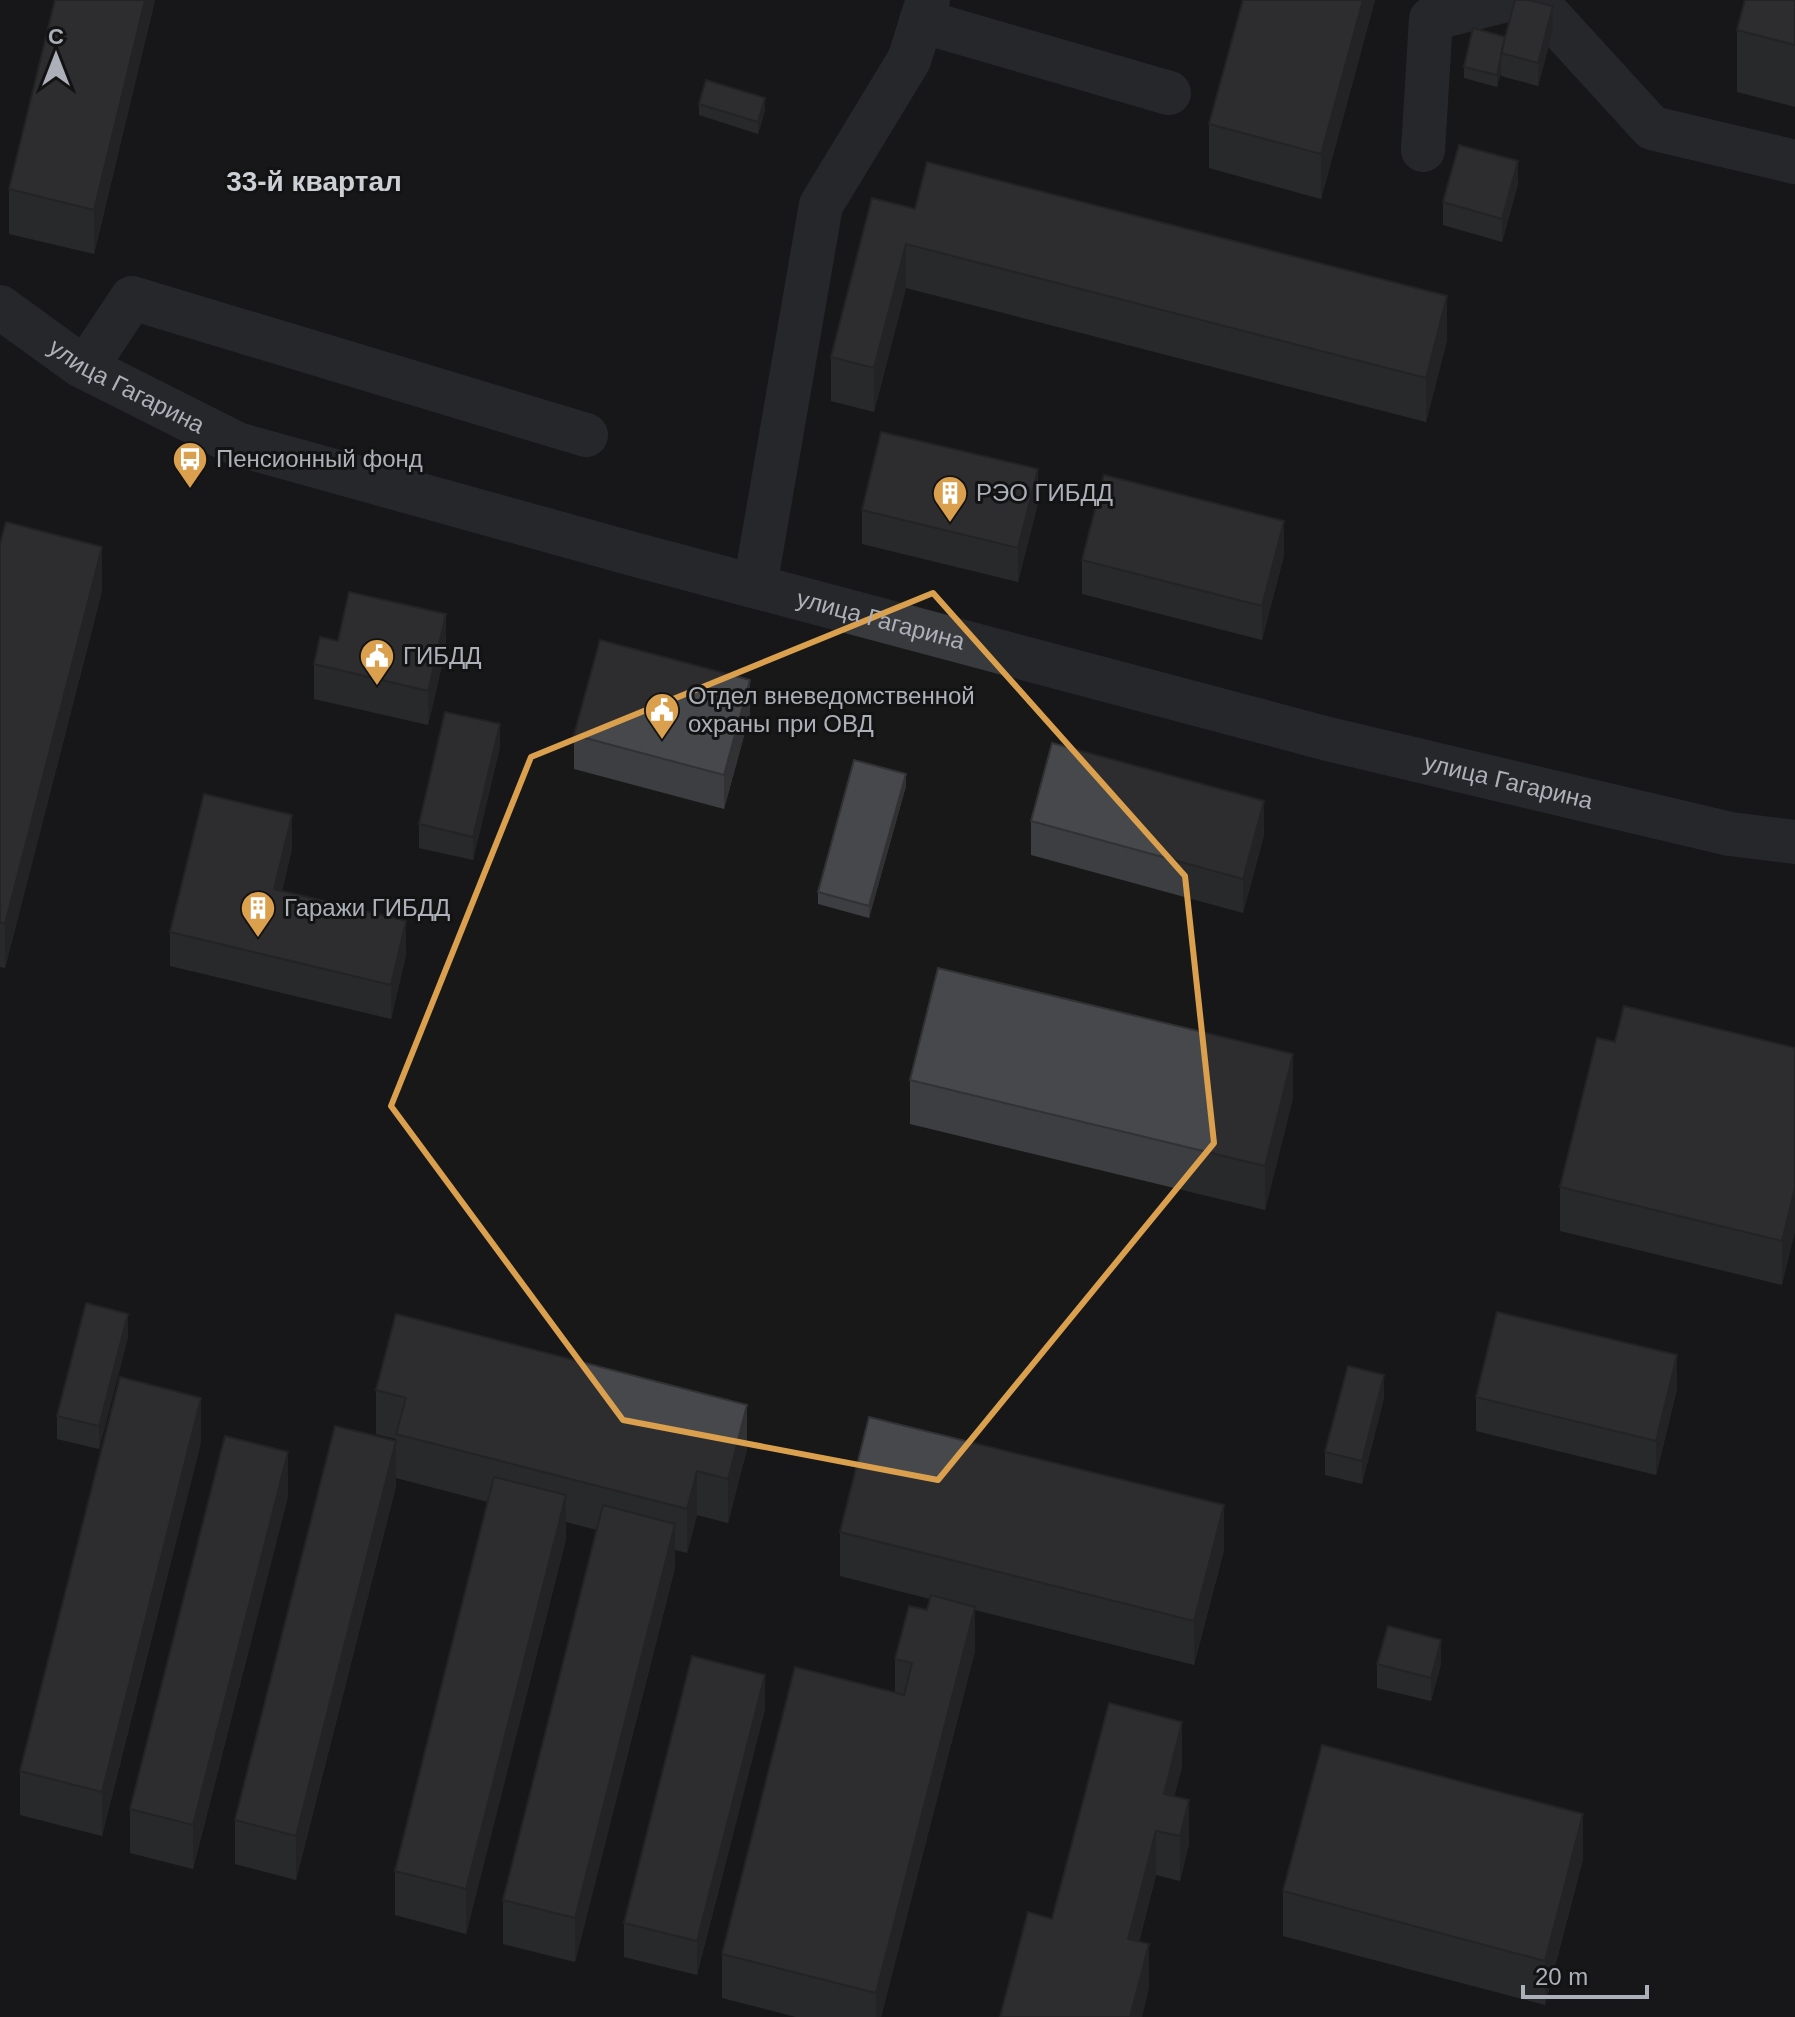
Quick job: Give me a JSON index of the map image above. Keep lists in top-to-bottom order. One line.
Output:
{"streets":{"street":["улица Гагарина"]},"districts":["33-й квартал"],"places":{"bus stop":["Пенсионный фонд"],"building":["РЭО ГИБДД","Гаражи ГИБДД"],"public building":["ГИБДД","Отдел вневедомственной охраны при ОВД"]},"scale_bar":"20 m","north":"top"}
